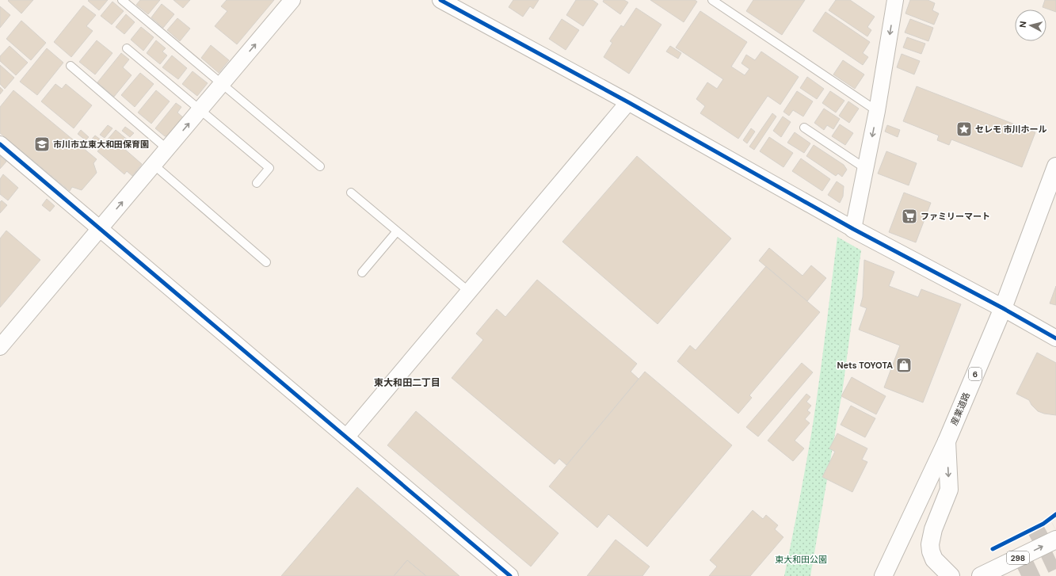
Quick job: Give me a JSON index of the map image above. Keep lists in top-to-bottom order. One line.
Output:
{"streets":{"main road":["6","産業道路","298"]},"districts":["東大和田二丁目"],"parks":["東大和田公園"],"places":{"place":["セレモ 市川ホール"],"school or university":["市川市立東大和田保育園"],"supermarket":["ファミリーマート"],"shop":["Nets TOYOTA"]},"north":"left"}
